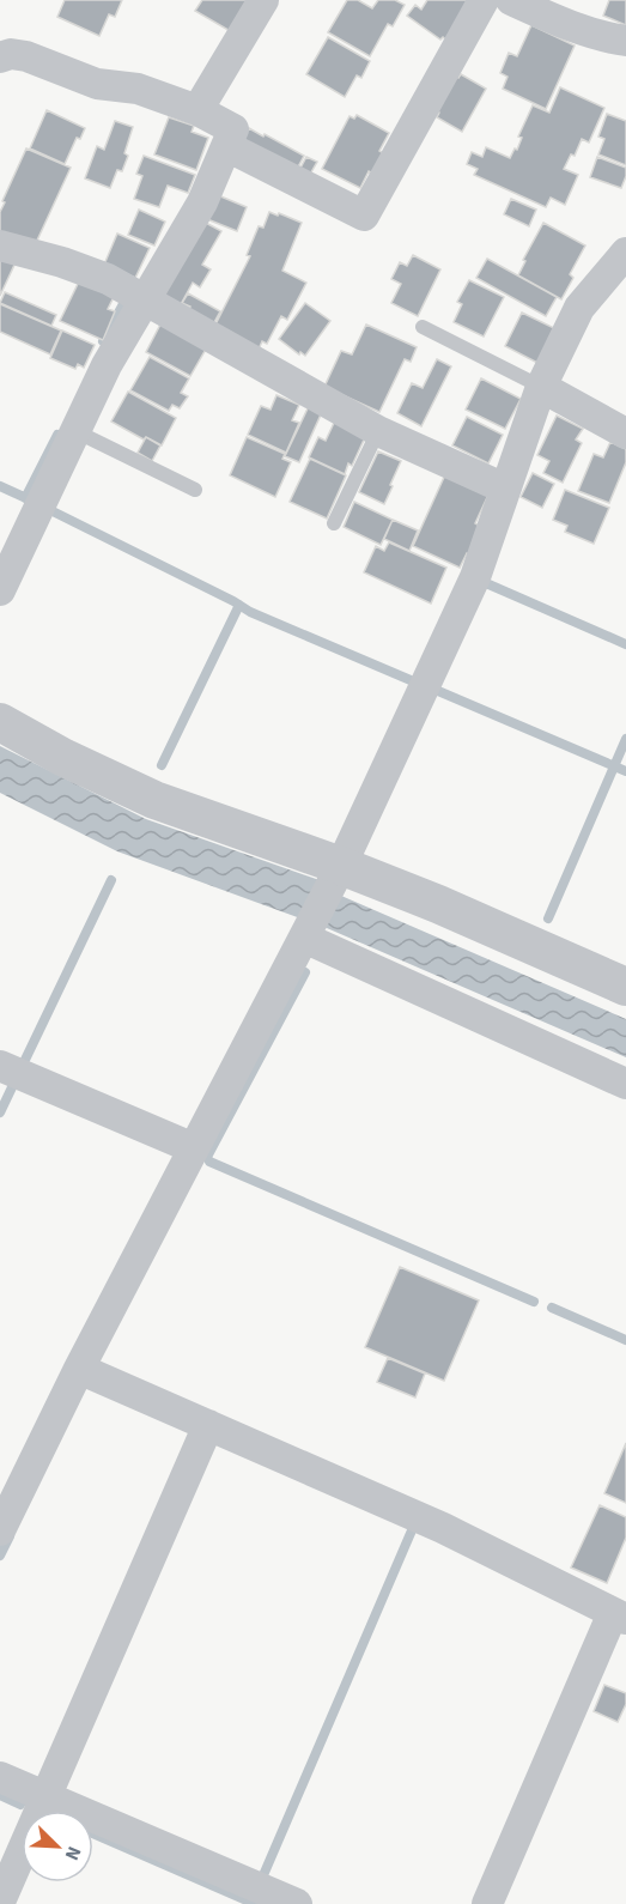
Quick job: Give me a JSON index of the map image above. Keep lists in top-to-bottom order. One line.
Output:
{"north":"bottom right"}
